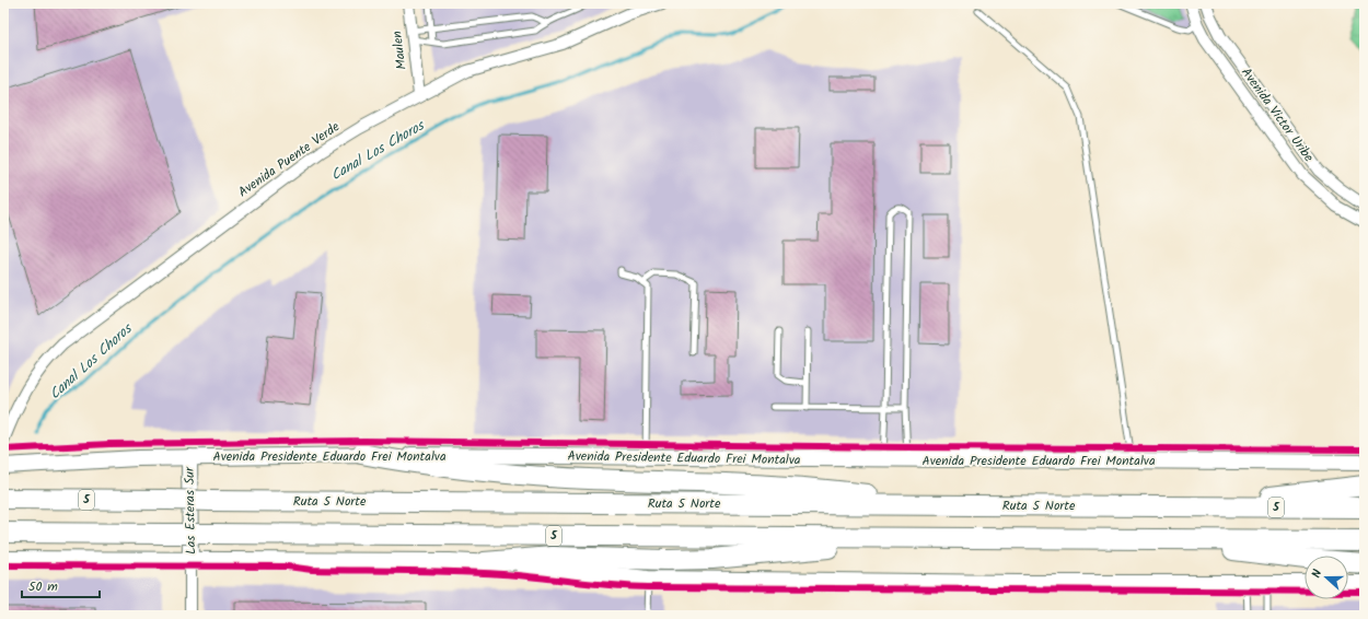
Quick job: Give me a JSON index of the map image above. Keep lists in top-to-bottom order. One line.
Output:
{"streets":{"highway":["5","Ruta 5 Norte"],"main road":["Avenida Presidente Eduardo Frei Montalva","Las Esteras Sur"],"street":["Maulen","Avenida Victor Uribe","Avenida Puente Verde"]},"crossings":[["Maulen","Avenida Puente Verde"],["Avenida Presidente Eduardo Frei Montalva","Las Esteras Sur"]],"water":["Canal Los Choros"],"scale_bar":"50 m","north":"left"}
